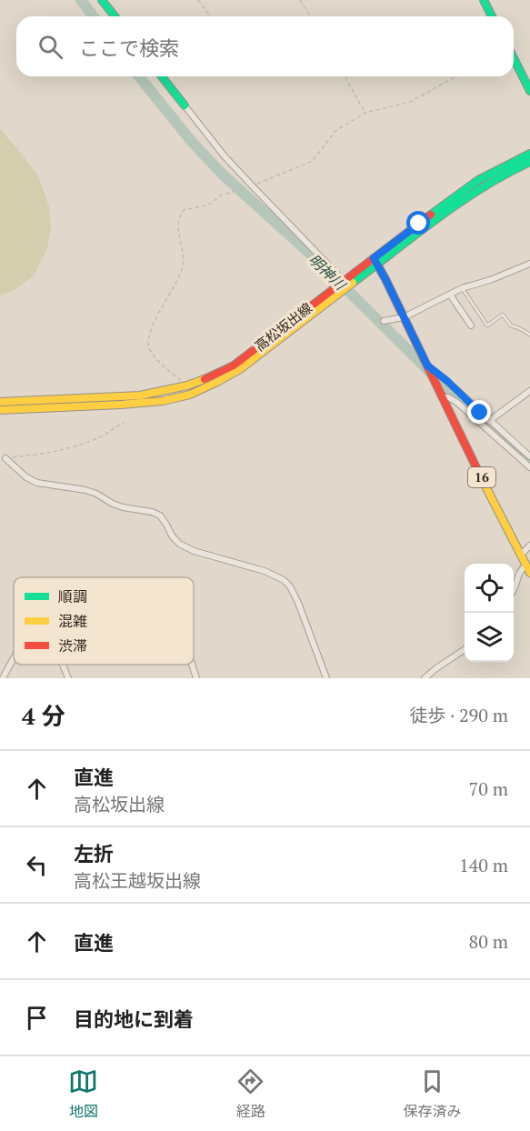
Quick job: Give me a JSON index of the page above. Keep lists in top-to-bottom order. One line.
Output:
{"streets":{"main road":["高松坂出線","16"]},"crossings":[["高松坂出線","16"]],"water":["明神川"],"legend":["順調","混雑","渋滞"],"page":{"search":"ここで検索","heading":["4 分","徒歩 · 290 m"],"list":[["直進","高松坂出線","70 m"],["左折","高松王越坂出線","140 m"],["直進","80 m"],"目的地に到着"],"nav":["地図","経路","保存済み"]}}
